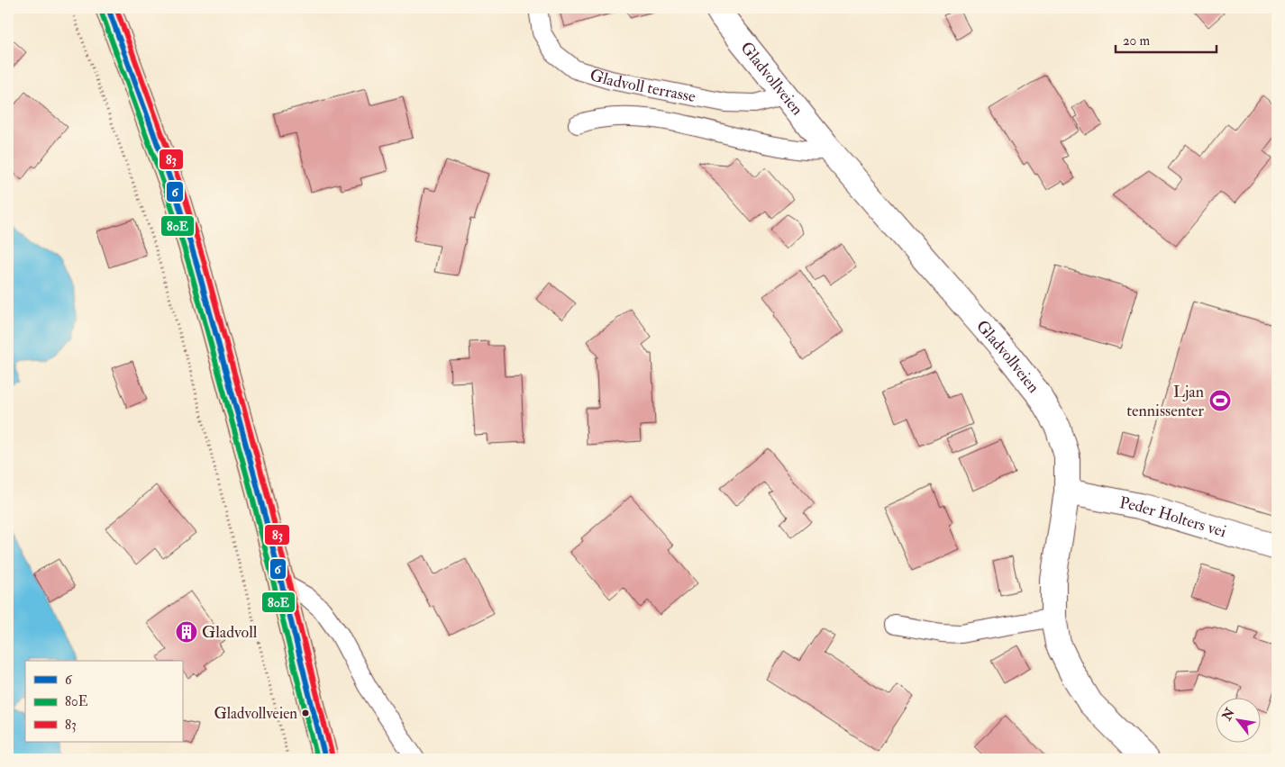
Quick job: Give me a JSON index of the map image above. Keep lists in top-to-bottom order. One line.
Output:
{"streets":{"street":["Gladvollveien","Peder Holters vei"],"lane":["Gladvoll terrasse"]},"crossings":[["Gladvollveien","Gladvoll terrasse"],["Gladvollveien","Peder Holters vei"]],"places":{"sports":["Ljan tennissenter"],"building":["Gladvoll"],"other":["Gladvollveien"]},"lines":["transit line 6","transit line 83","transit line 80E"],"legend":["6","80E","83"],"scale_bar":"20 m","north":"top left"}
